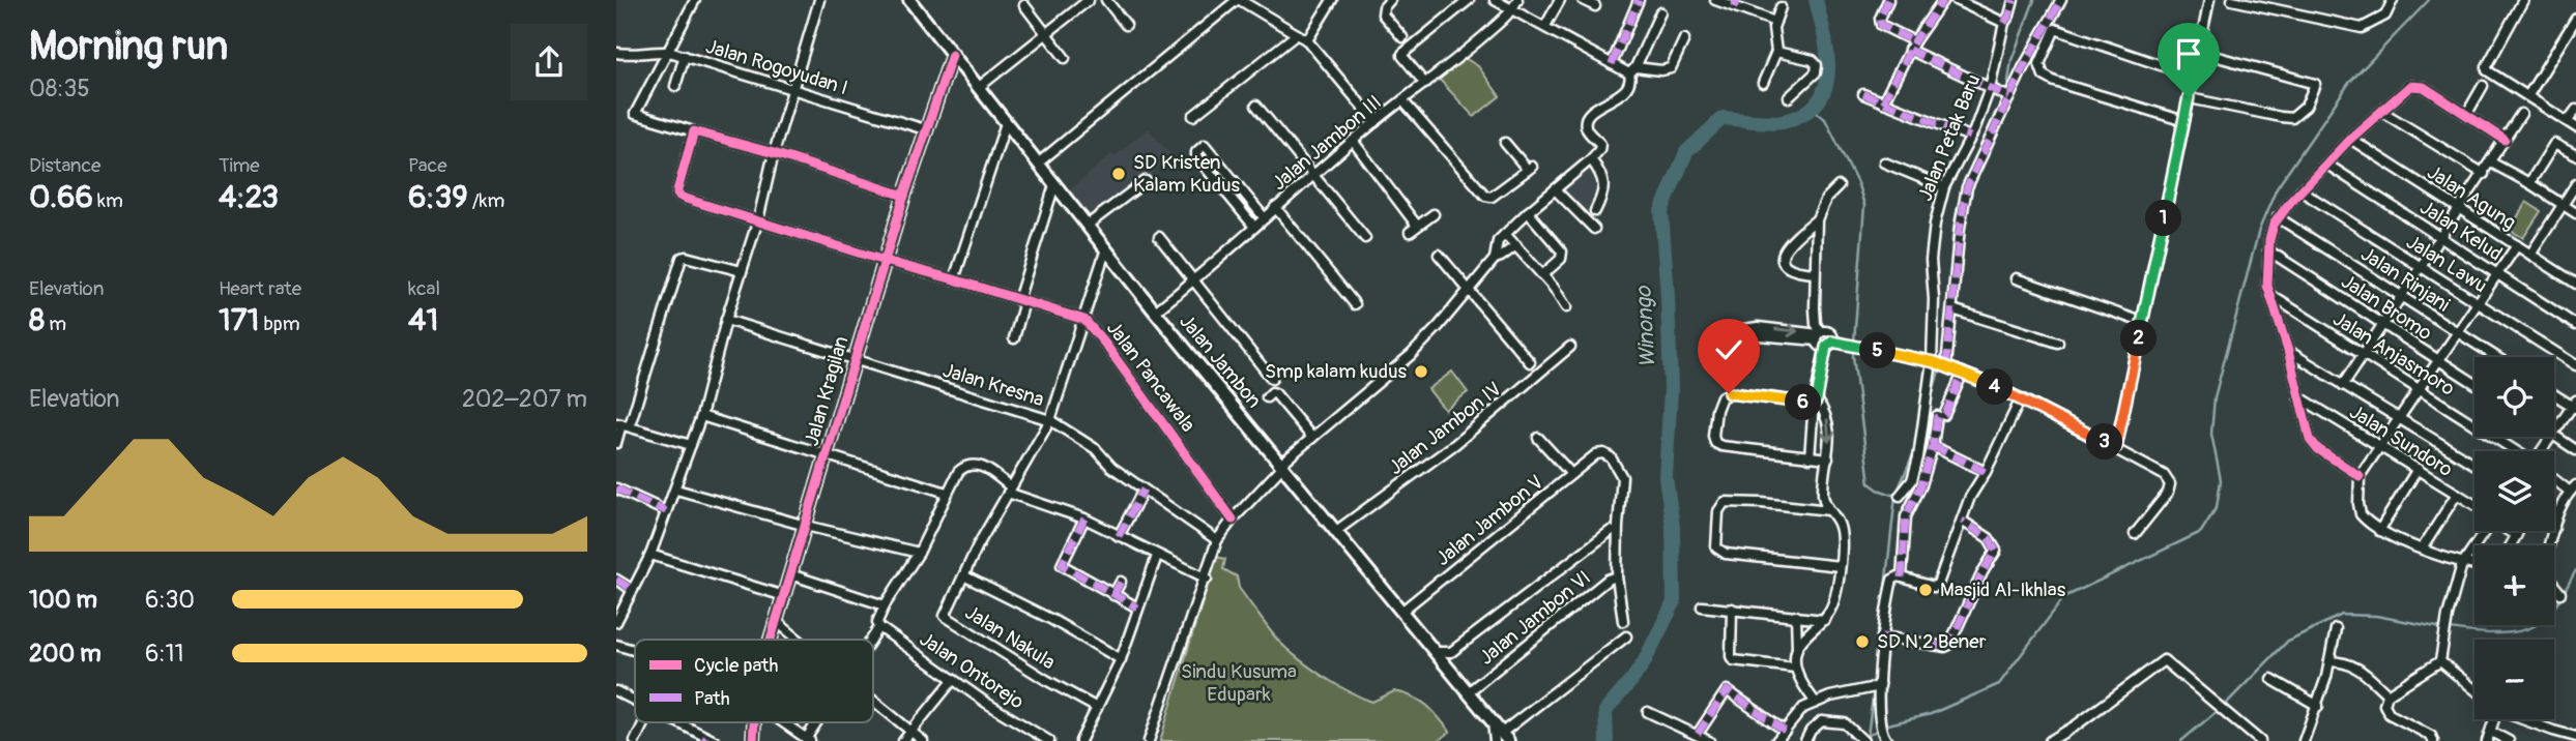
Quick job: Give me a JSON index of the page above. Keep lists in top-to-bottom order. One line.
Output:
{"streets":{"main road":["Jalan Jambon","Jalan Kragilan"],"street":["Jalan Rogoyudan I","Jalan Petak Baru","Jalan Jambon III","Jalan Agung","Jalan Kelud","Jalan Lawu","Jalan Rinjani","Jalan Bromo","Jalan Anjasmoro","Jalan Pancawala","Jalan Kresna","Jalan Jambon IV","Jalan Sundoro","Jalan Jambon V","Jalan Jambon VI","Jalan Nakula","Jalan Ontorejo"]},"crossings":[["Jalan Rogoyudan I","Jalan Kragilan"],["Jalan Jambon III","Jalan Jambon"],["Jalan Jambon","Jalan Kragilan"],["Jalan Jambon","Jalan Jambon IV"],["Jalan Jambon","Jalan Jambon V"],["Jalan Jambon","Jalan Jambon VI"],["Jalan Pancawala","Jalan Kragilan"],["Jalan Kresna","Jalan Kragilan"],["Jalan Jambon V","Jalan Jambon VI"]],"water":["Winongo"],"parks":["Sindu Kusuma Edupark"],"places":["SD Kristen Kalam Kudus","Smp kalam kudus","Masjid Al-Ikhlas","SD N 2 Bener"],"legend":["Cycle path","Path"],"page":{"heading":["Morning run","08:35"],"stats":[["Distance","0.66 km"],["Time","4:23"],["Pace","6:39 /km"],["Elevation","8 m"],["Heart rate","171 bpm"],["kcal","41"]],"pins":["1","2","5","4","6","3"],"map_buttons":["+","−"],"chart":["Elevation","202–207 m"],"list":[{"name":"100 m","note":"6:30"},{"name":"200 m","note":"6:11"}]}}
